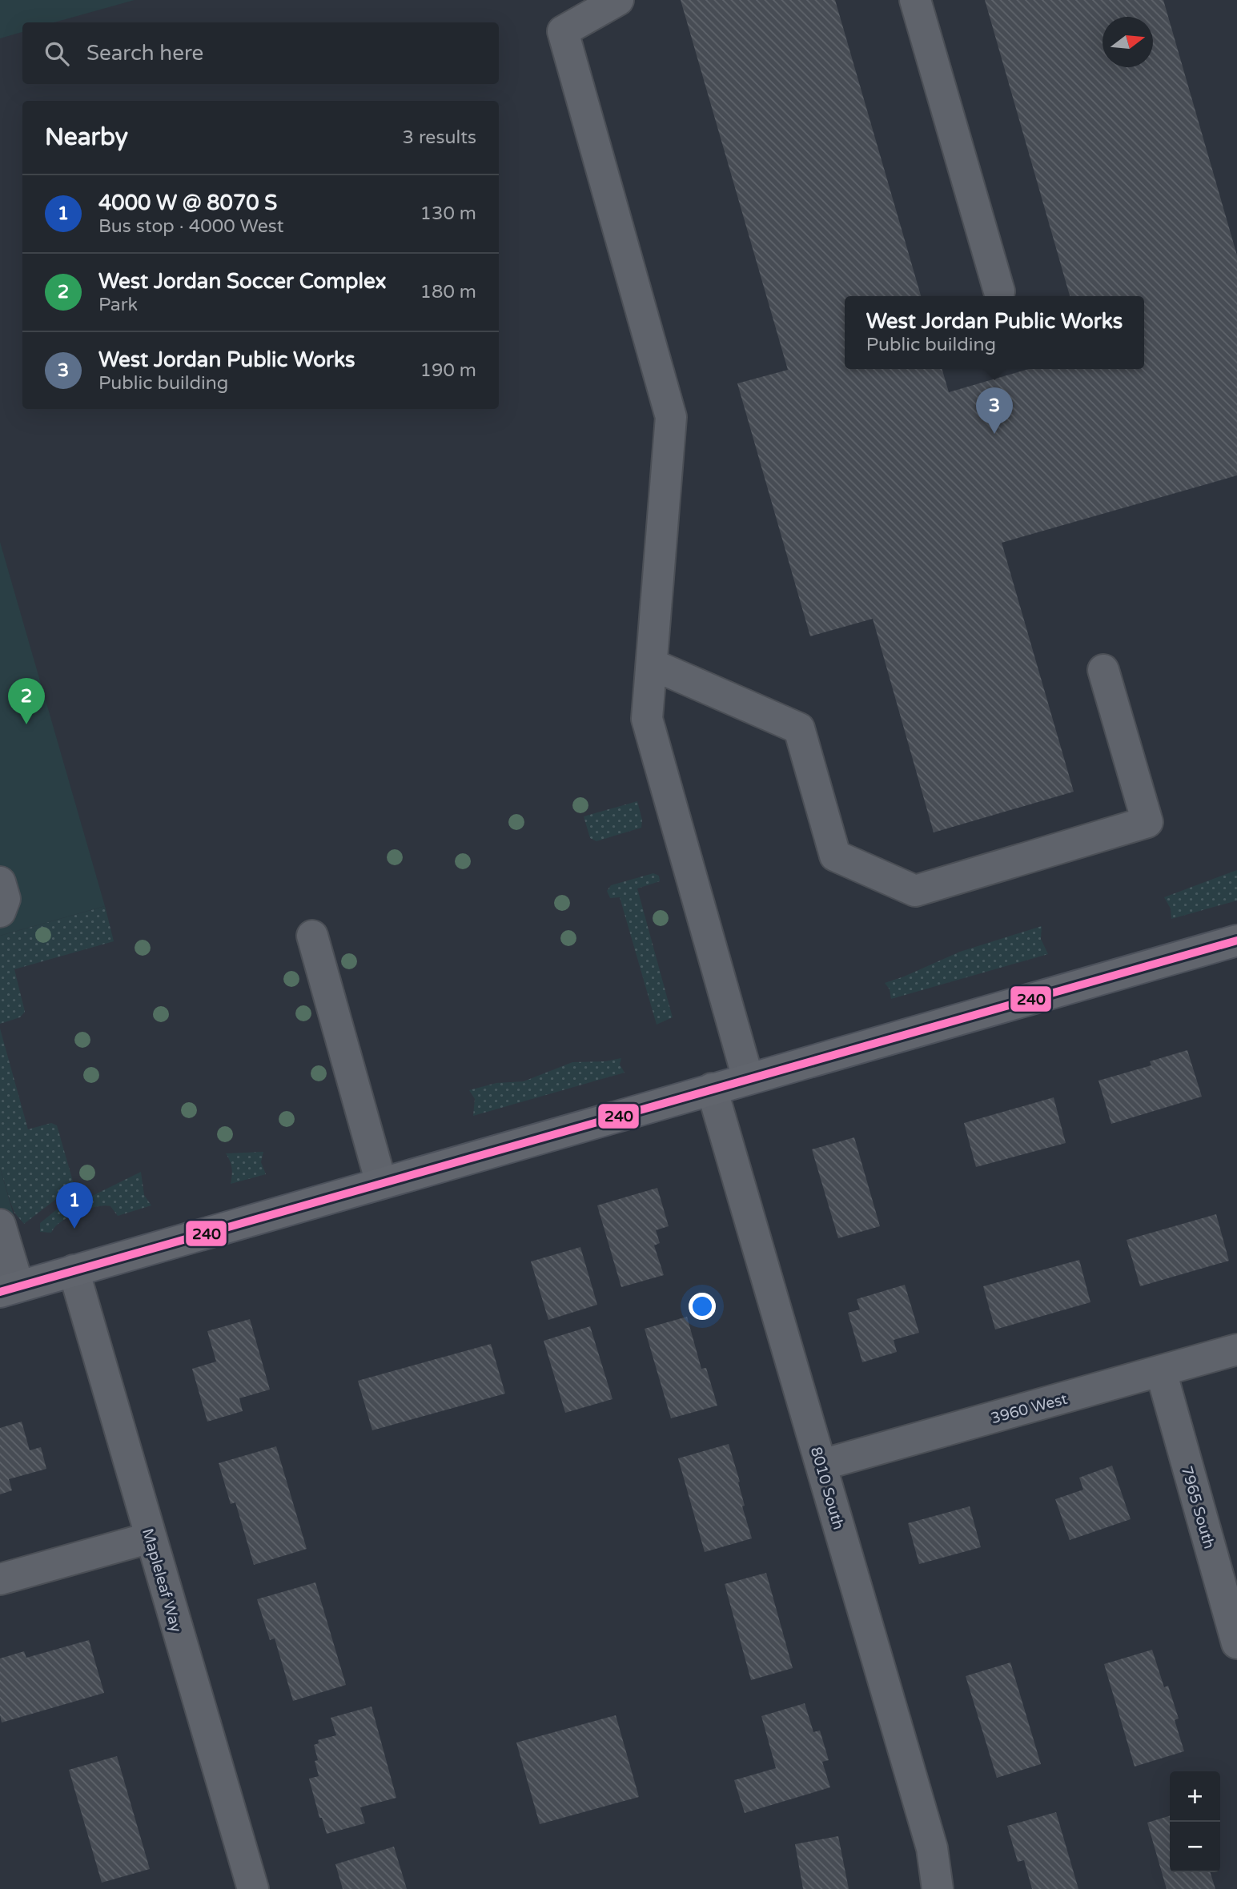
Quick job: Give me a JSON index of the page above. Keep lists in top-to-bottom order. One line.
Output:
{"streets":{"street":["3960 West","8010 South","7965 South","Mapleleaf Way"]},"crossings":[["3960 West","8010 South"],["3960 West","7965 South"]],"lines":["transit line 240"],"north":"right","page":{"search":"Search here","heading":["Nearby","3 results"],"list":[{"mark":"1","name":"4000 W @ 8070 S","note":"Bus stop · 4000 West","value":"130 m"},{"mark":"2","name":"West Jordan Soccer Complex","note":"Park","value":"180 m"},{"mark":"3","name":"West Jordan Public Works","note":"Public building","value":"190 m"}],"popup":["West Jordan Public Works","Public building"],"pins":["3","2","1"],"map_buttons":["+","−"]}}
